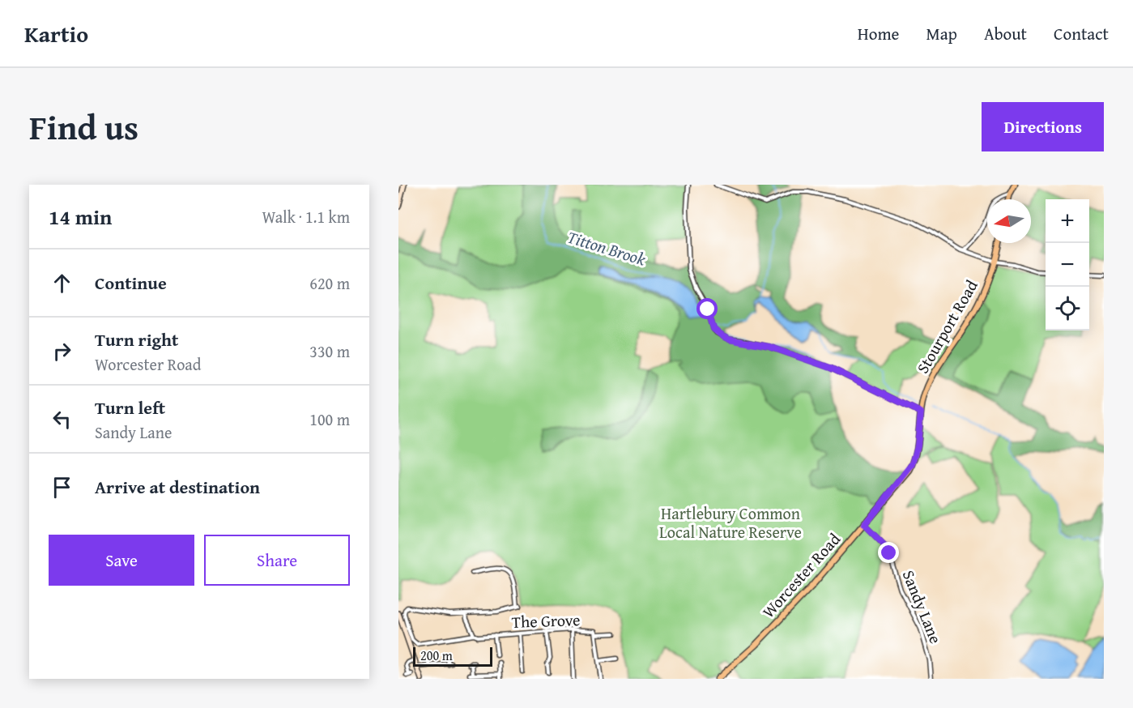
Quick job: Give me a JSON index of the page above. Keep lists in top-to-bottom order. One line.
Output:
{"streets":{"main road":["Stourport Road","Worcester Road"],"street":["Sandy Lane","The Grove"]},"crossings":[["Stourport Road","Worcester Road"],["Worcester Road","Sandy Lane"]],"water":["Titton Brook"],"parks":["Hartlebury Common Local Nature Reserve"],"scale_bar":"200 m","north":"left","page":{"header":"Kartio","nav":["Home","Map","About","Contact"],"title":"Find us","buttons":["Directions",["Save","Share"]],"heading":["14 min","Walk · 1.1 km"],"map_buttons":["+","−"],"list":[["Continue","620 m"],["Turn right","Worcester Road","330 m"],["Turn left","Sandy Lane","100 m"],"Arrive at destination"],"scale":"200 m"}}
